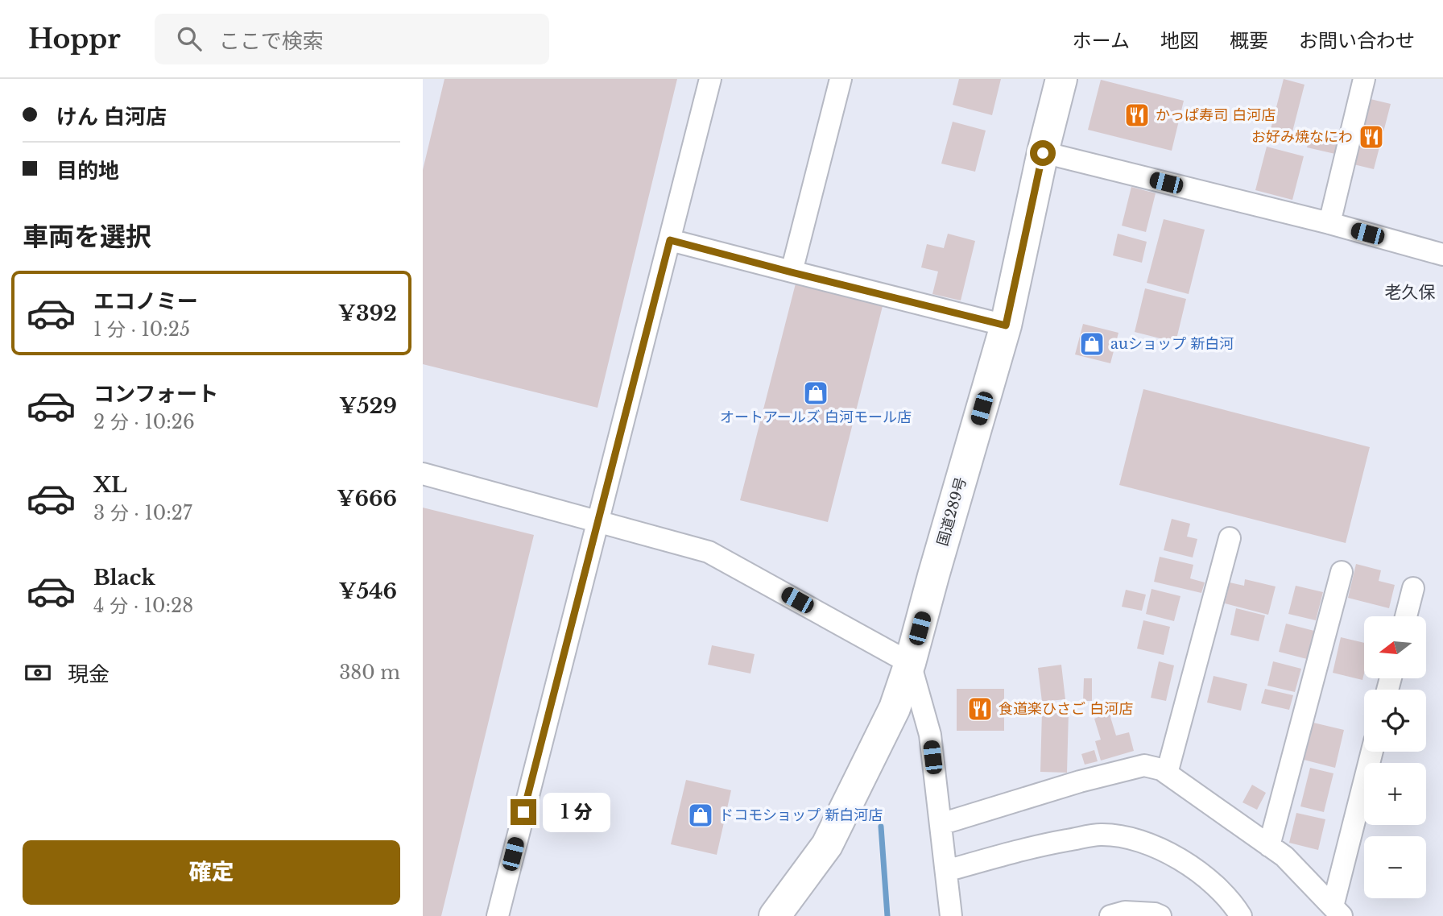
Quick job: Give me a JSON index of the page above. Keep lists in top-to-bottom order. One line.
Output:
{"streets":{"highway":["国道289号"]},"districts":["老久保"],"places":{"restaurant":["かっぱ寿司 白河店","お好み焼なにわ","食道楽ひさご 白河店"],"shop":["auショップ 新白河","オートアールズ 白河モール店","ドコモショップ 新白河店"]},"north":"left","page":{"header":"Hoppr","search":"ここで検索","nav":["ホーム","地図","概要","お問い合わせ"],"banner":["けん 白河店","目的地"],"heading":"車両を選択","list":[{"name":"エコノミー","note":"1 分 · 10:25","value":"¥392"},{"name":"コンフォート","note":"2 分 · 10:26","value":"¥529"},{"name":"XL","note":"3 分 · 10:27","value":"¥666"},{"name":"Black","note":"4 分 · 10:28","value":"¥546"}],"map_buttons":["+","−"],"pay":["現金","380 m"],"bubble":"1 分","buttons":"確定"}}
